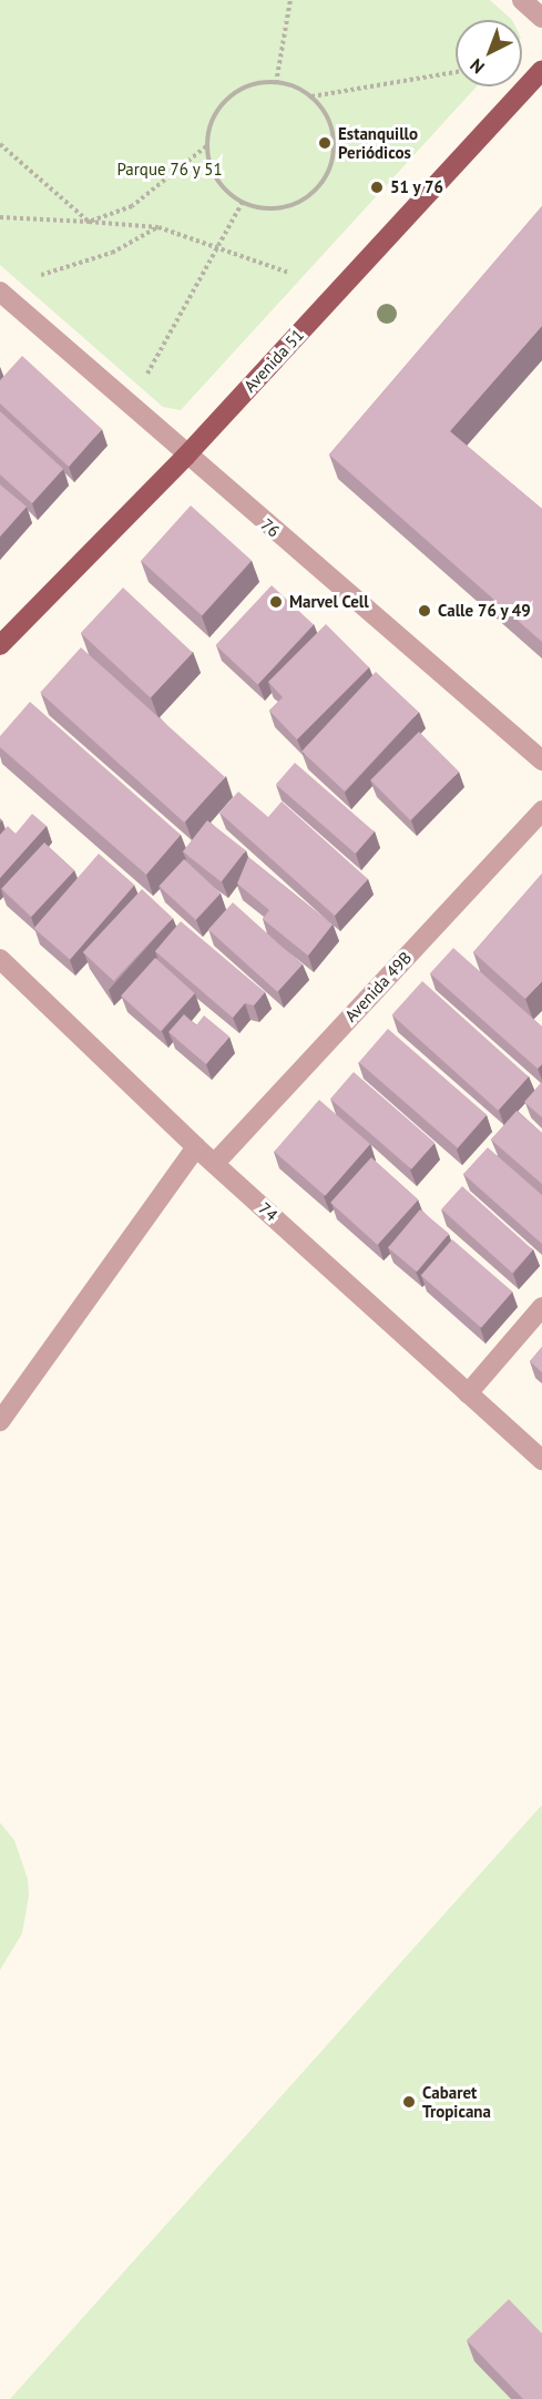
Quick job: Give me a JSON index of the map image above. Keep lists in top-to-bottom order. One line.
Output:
{"streets":{"main road":["Avenida 51"],"street":["76","Avenida 49B","74"]},"crossings":[["Avenida 51","76"],["Avenida 49B","74"]],"parks":["Parque 76 y 51"],"places":["Estanquillo Periódicos","51 y 76","Marvel Cell","Calle 76 y 49","Cabaret Tropicana"],"north":"bottom left"}
